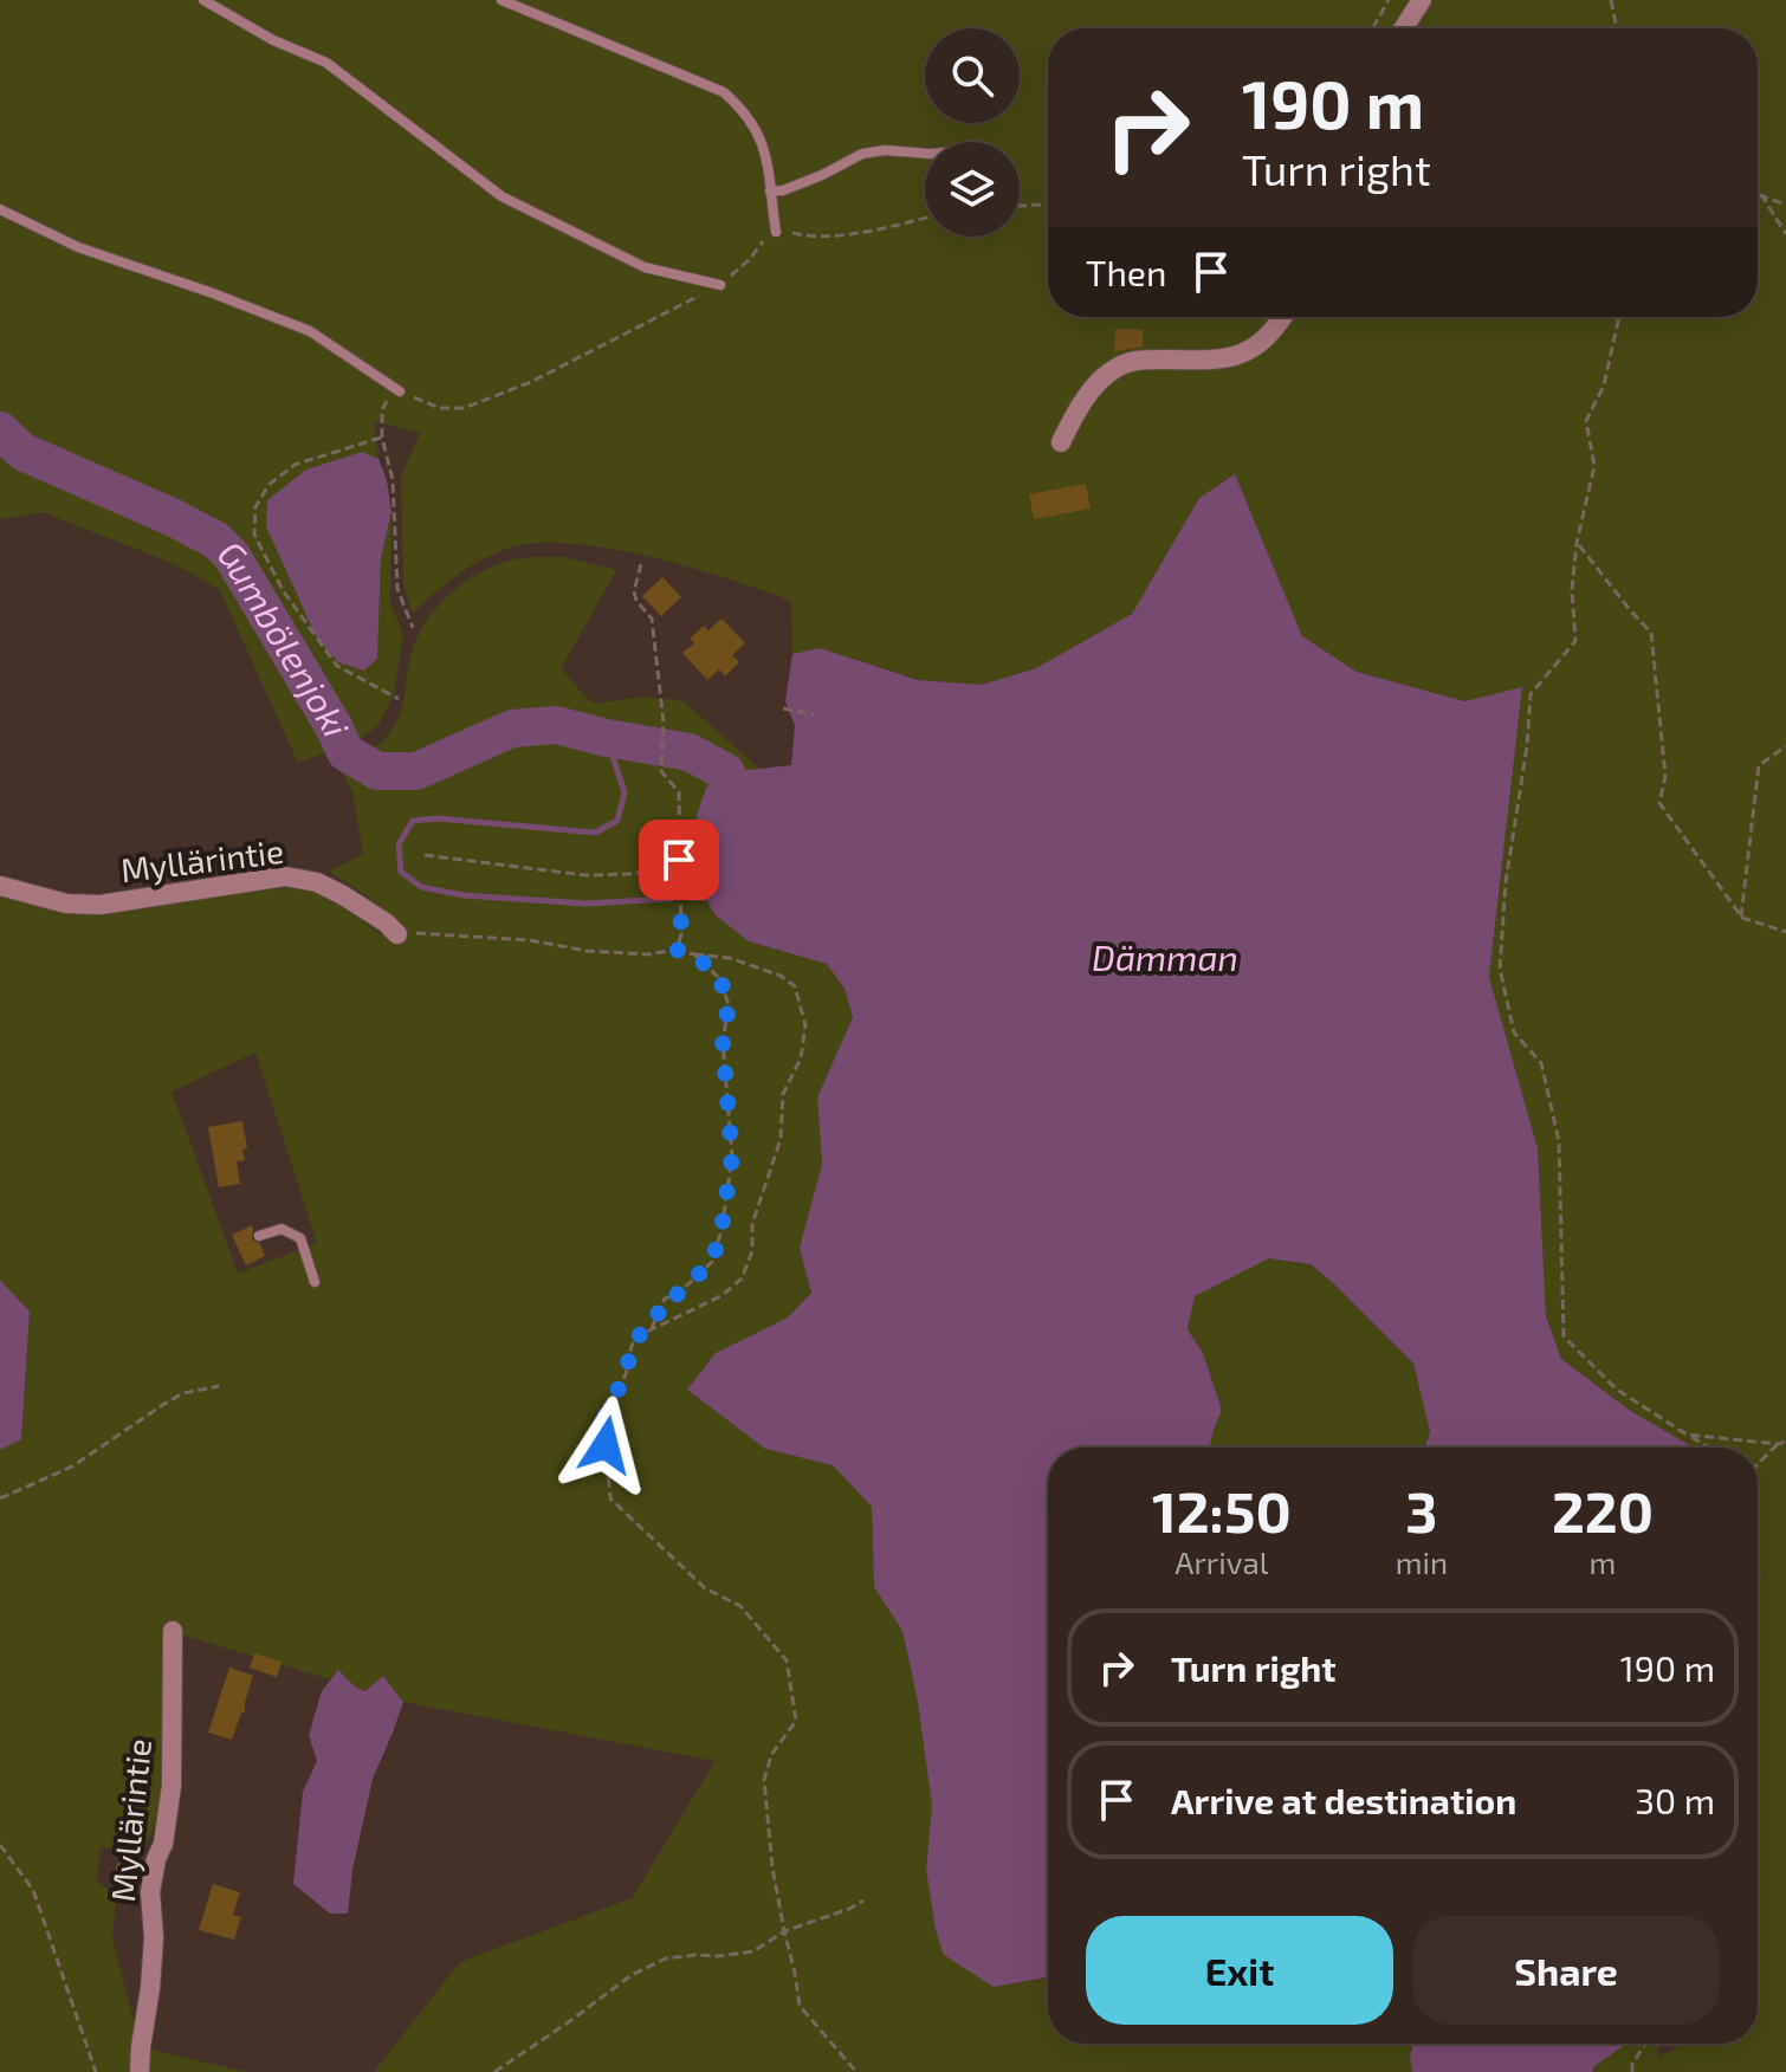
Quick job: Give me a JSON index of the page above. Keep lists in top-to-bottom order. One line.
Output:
{"streets":{"street":["Myllärintie"]},"water":["Gumbölenjoki","Dämman"],"page":{"turn":["190 m","Turn right"],"then":"Then","eta":["12:50","Arrival","3","min","220","m"],"list":[{"name":"Turn right","value":"190 m"},{"name":"Arrive at destination","value":"30 m"}],"buttons":["Exit","Share"]}}
